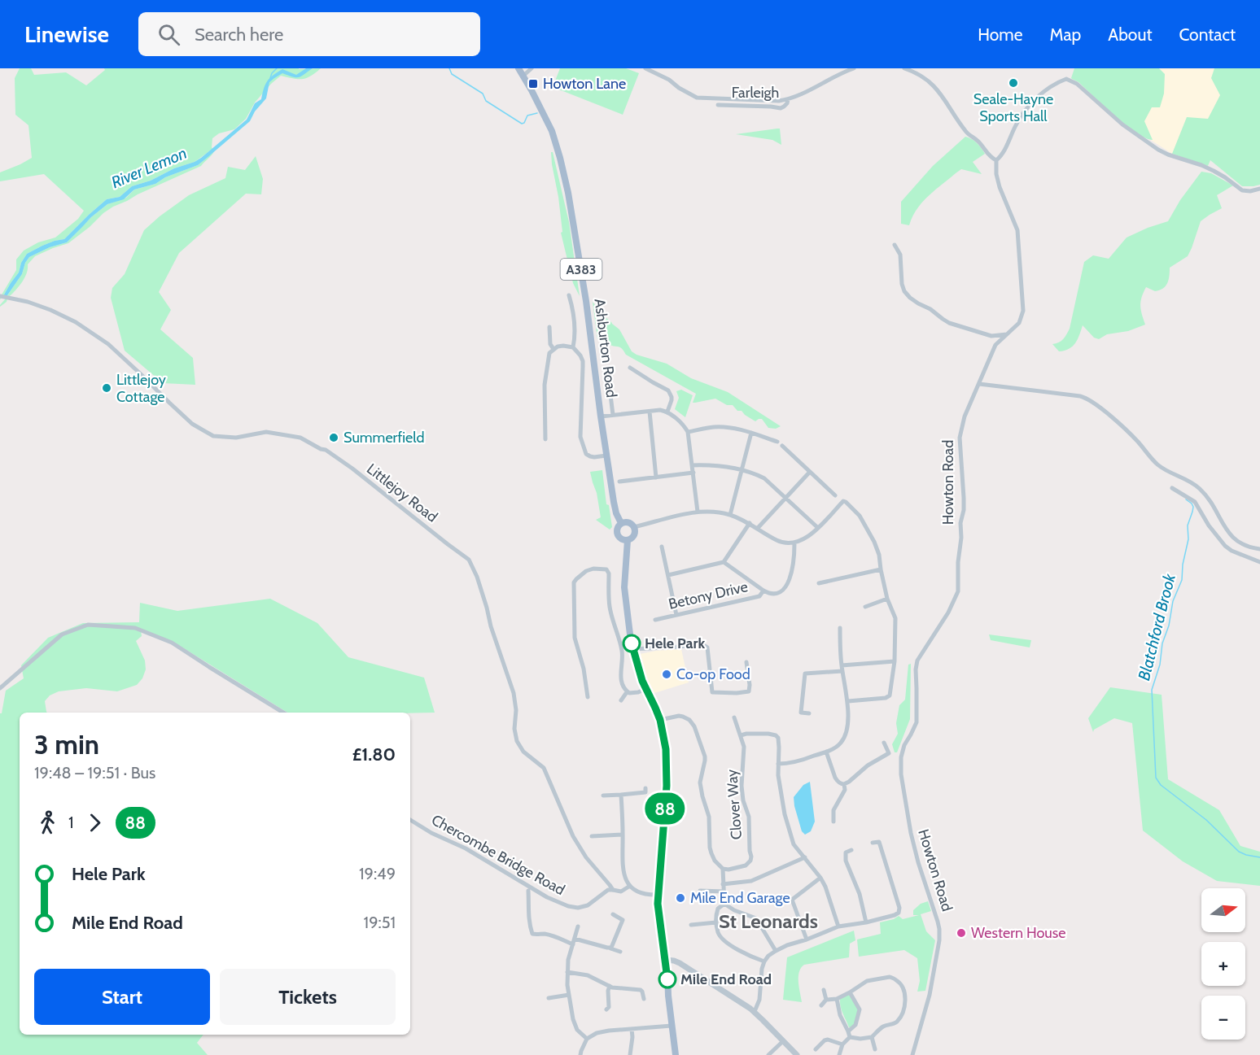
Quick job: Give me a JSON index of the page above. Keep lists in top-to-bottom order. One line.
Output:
{"streets":{"main road":["A383","Ashburton Road"],"street":["Farleigh","Howton Road","Littlejoy Road","Betony Drive","Clover Way","Chercombe Bridge Road"]},"crossings":[["Littlejoy Road","Chercombe Bridge Road"]],"districts":["St Leonards"],"water":["River Lemon","Blatchford Brook"],"places":{"other":["Seale-Hayne Sports Hall","Littlejoy Cottage","Summerfield","Hele Park","Co-op Food","Mile End Garage","Western House","Mile End Road"],"transit":["Howton Lane"]},"lines":["bus line 88"],"north":"right","page":{"header":"Linewise","search":"Search here","nav":["Home","Map","About","Contact"],"on_map":"88","heading":["3 min","19:48 – 19:51 · Bus","£1.80"],"legs":["1","88"],"list":[{"name":"Hele Park","value":"19:49"},{"name":"Mile End Road","value":"19:51"}],"map_buttons":["+","−"],"buttons":["Start","Tickets"]}}
